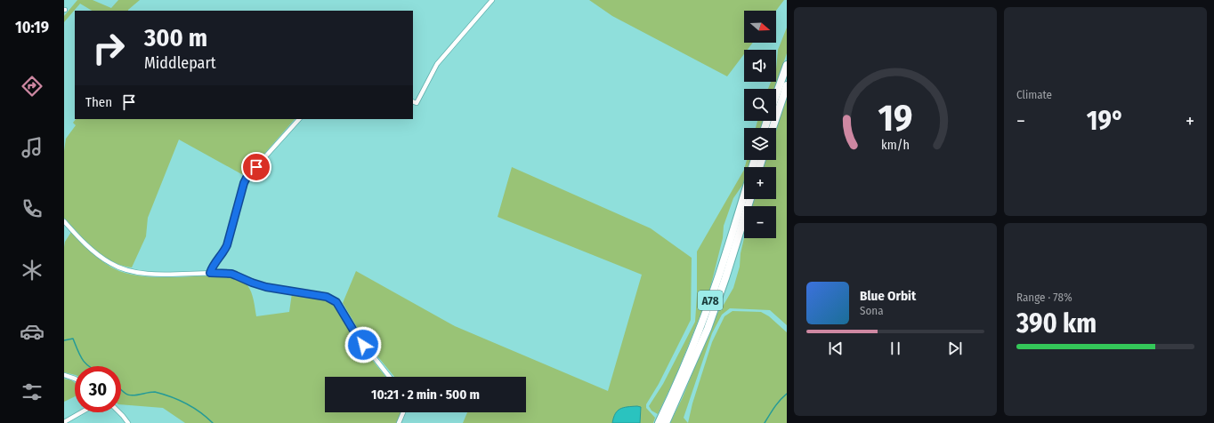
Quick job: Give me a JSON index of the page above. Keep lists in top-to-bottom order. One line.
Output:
{"streets":{"highway":["A78"]},"north":"right","page":{"tabs":"10:19","tile":["Climate",["Range · 78%","390 km"]],"map_buttons":["+","−"],"turn":["300 m","Middlepart"],"then":"Then","heat":["−","19°","+"],"song":["Blue Orbit","Sona"],"limit":"30","trip":"10:21 · 2 min · 500 m","gauge":["19","km/h"]}}
